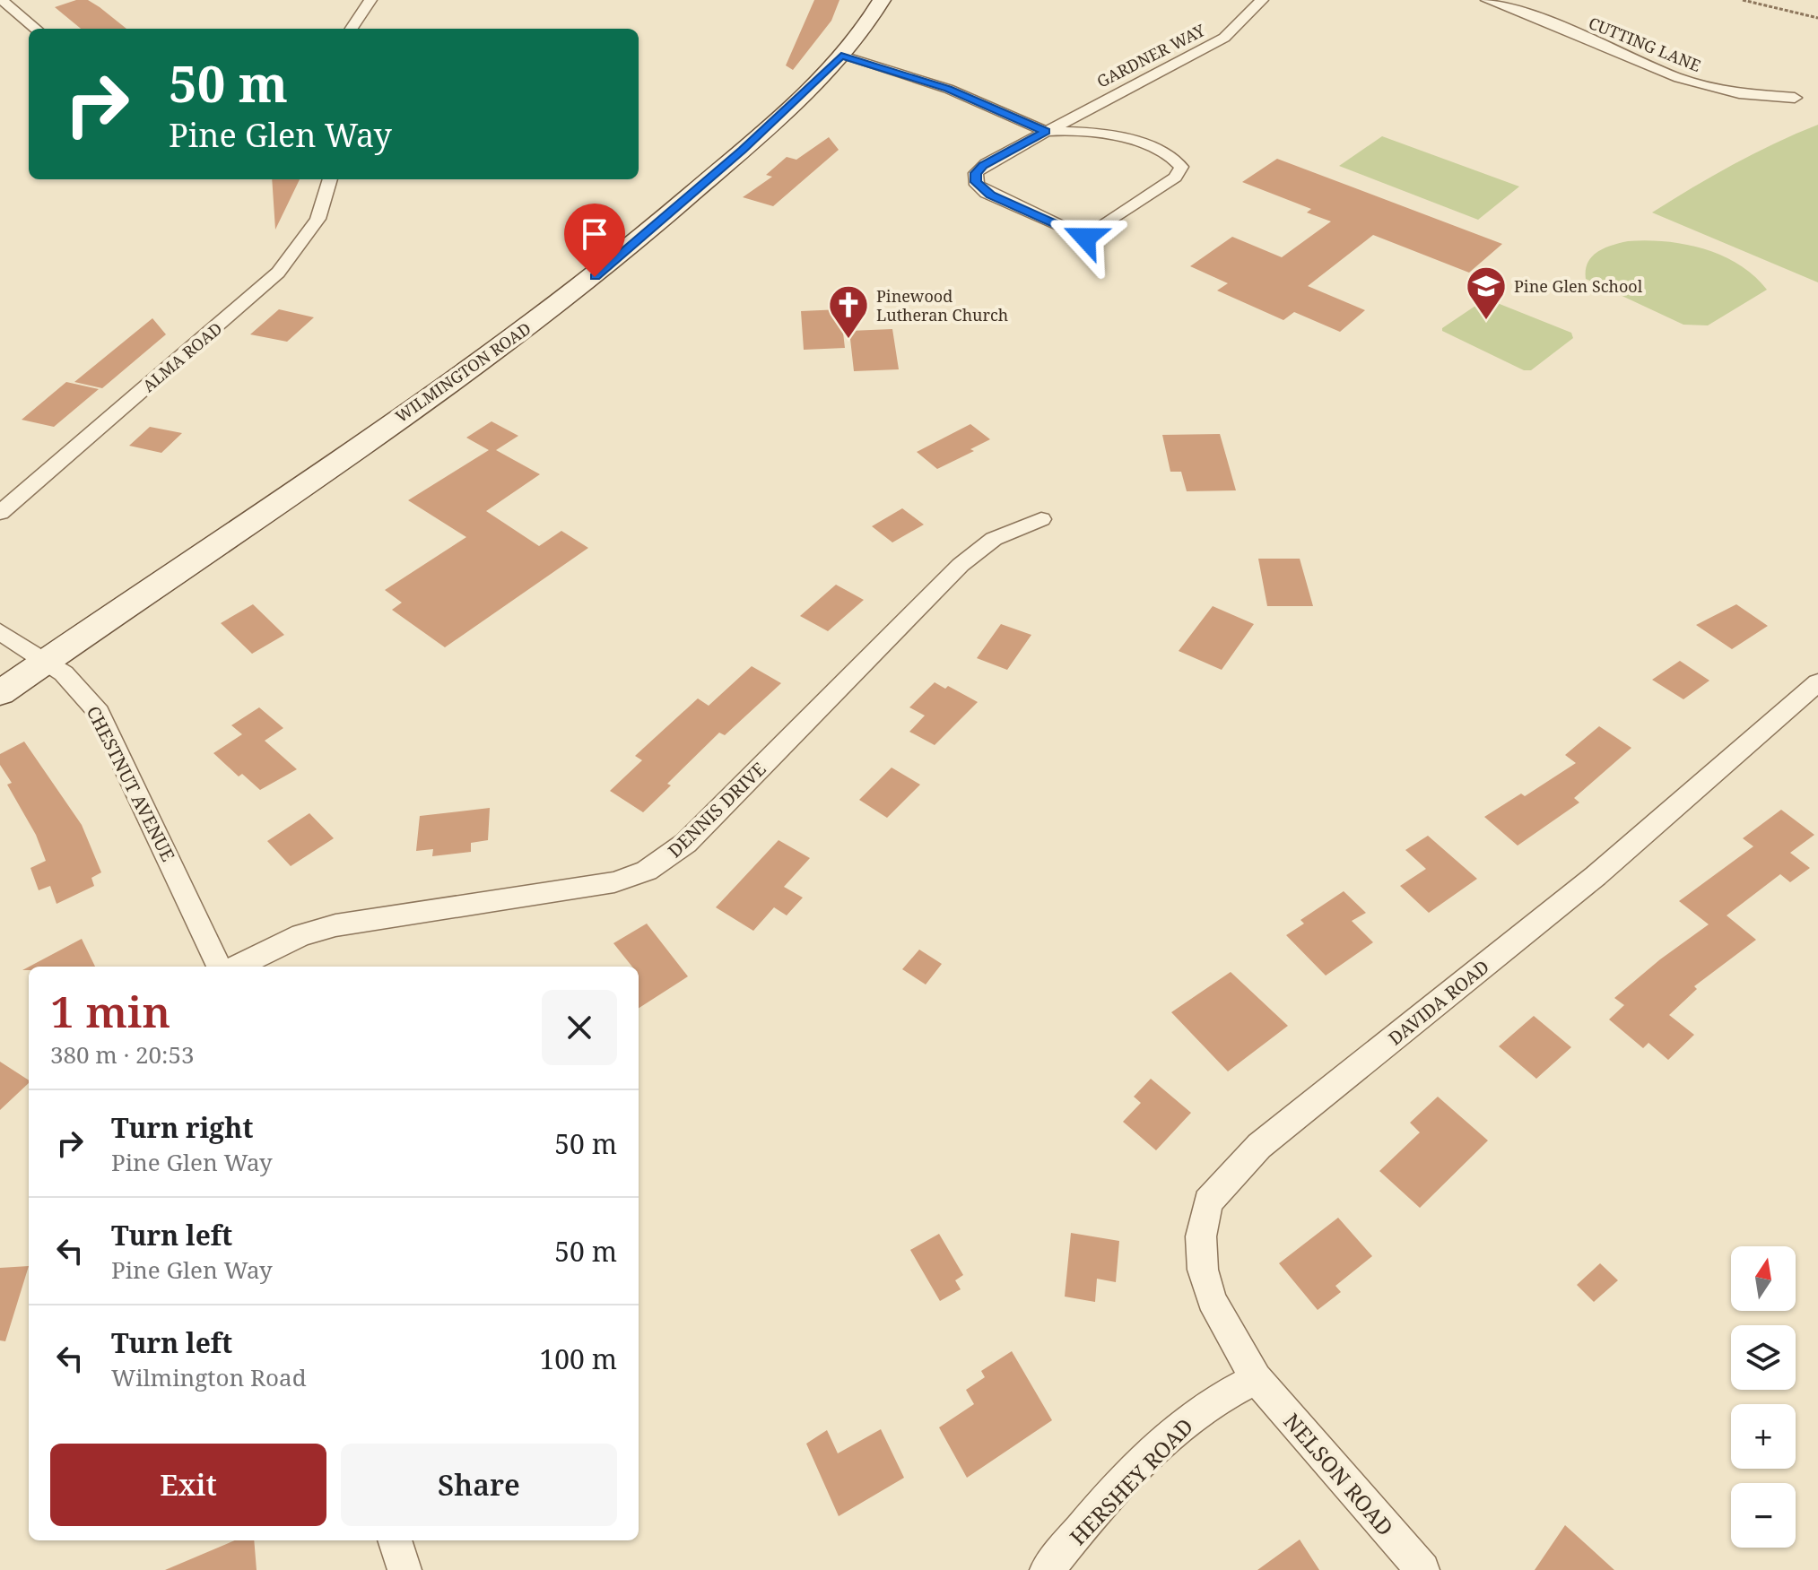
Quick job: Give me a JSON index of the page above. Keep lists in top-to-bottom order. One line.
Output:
{"streets":{"main road":["WILMINGTON ROAD"],"street":["CUTTING LANE","GARDNER WAY","ALMA ROAD","CHESTNUT AVENUE","DENNIS DRIVE","DAVIDA ROAD","NELSON ROAD","HERSHEY ROAD"]},"crossings":[["WILMINGTON ROAD","CHESTNUT AVENUE"],["DAVIDA ROAD","NELSON ROAD"],["DAVIDA ROAD","HERSHEY ROAD"],["NELSON ROAD","HERSHEY ROAD"]],"places":{"school or university":["Pine Glen School"],"church":["Pinewood Lutheran Church"]},"north":"top","page":{"turn":["50 m","Pine Glen Way"],"heading":["1 min","380 m · 20:53"],"list":[{"name":"Turn right","note":"Pine Glen Way","value":"50 m"},{"name":"Turn left","note":"Pine Glen Way","value":"50 m"},{"name":"Turn left","note":"Wilmington Road","value":"100 m"}],"map_buttons":["+","−"],"buttons":["Exit","Share"]}}
